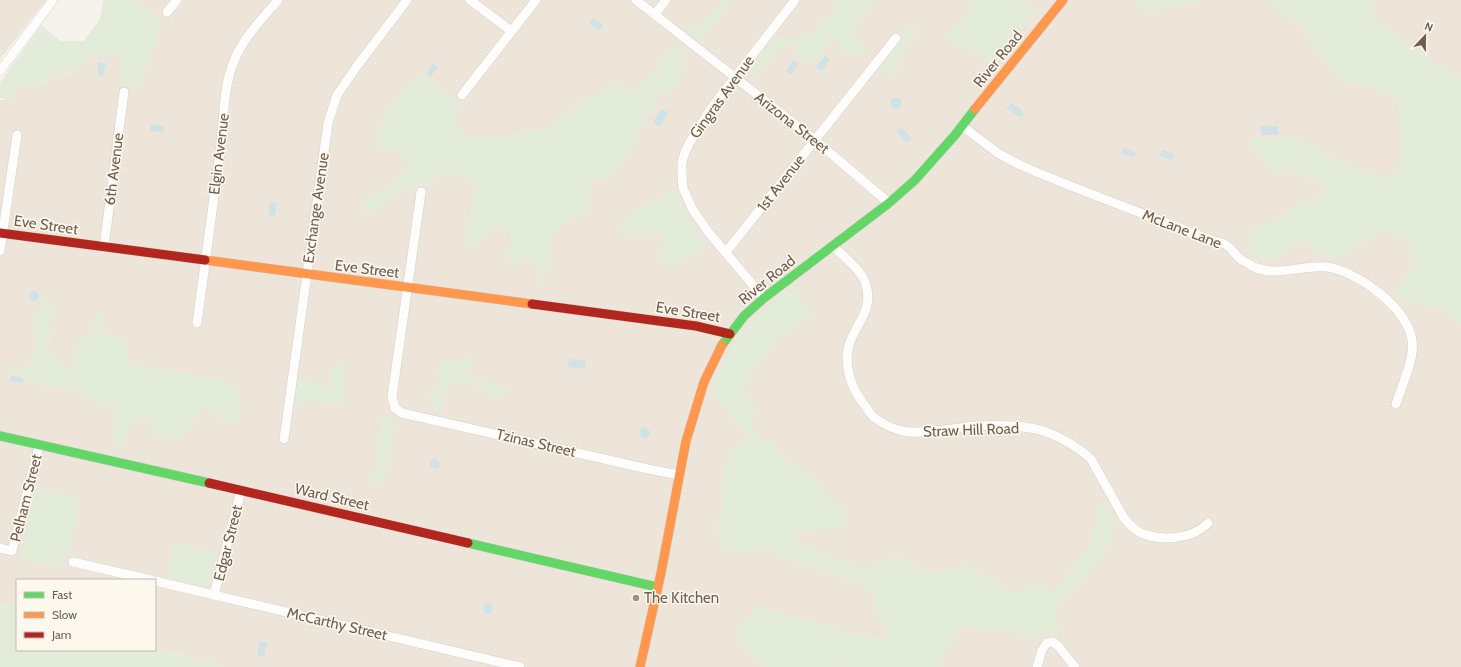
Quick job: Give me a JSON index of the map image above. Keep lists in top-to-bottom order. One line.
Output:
{"streets":{"street":["River Road","Gingras Avenue","Arizona Street","Elgin Avenue","6th Avenue","1st Avenue","Exchange Avenue","Eve Street","McLane Lane","Straw Hill Road","Tzinas Street","Ward Street","Pelham Street","Edgar Street","McCarthy Street"]},"crossings":[["River Road","Gingras Avenue"],["River Road","Arizona Street"],["River Road","Eve Street"],["River Road","McLane Lane"],["River Road","Straw Hill Road"],["River Road","Tzinas Street"],["River Road","Ward Street"],["Gingras Avenue","Arizona Street"],["Gingras Avenue","1st Avenue"],["Arizona Street","1st Avenue"],["Elgin Avenue","Eve Street"],["6th Avenue","Eve Street"],["Exchange Avenue","Eve Street"],["Eve Street","Tzinas Street"],["Ward Street","Pelham Street"],["Ward Street","Edgar Street"],["Edgar Street","McCarthy Street"]],"places":["The Kitchen"],"legend":["Fast","Slow","Jam"],"north":"top"}
